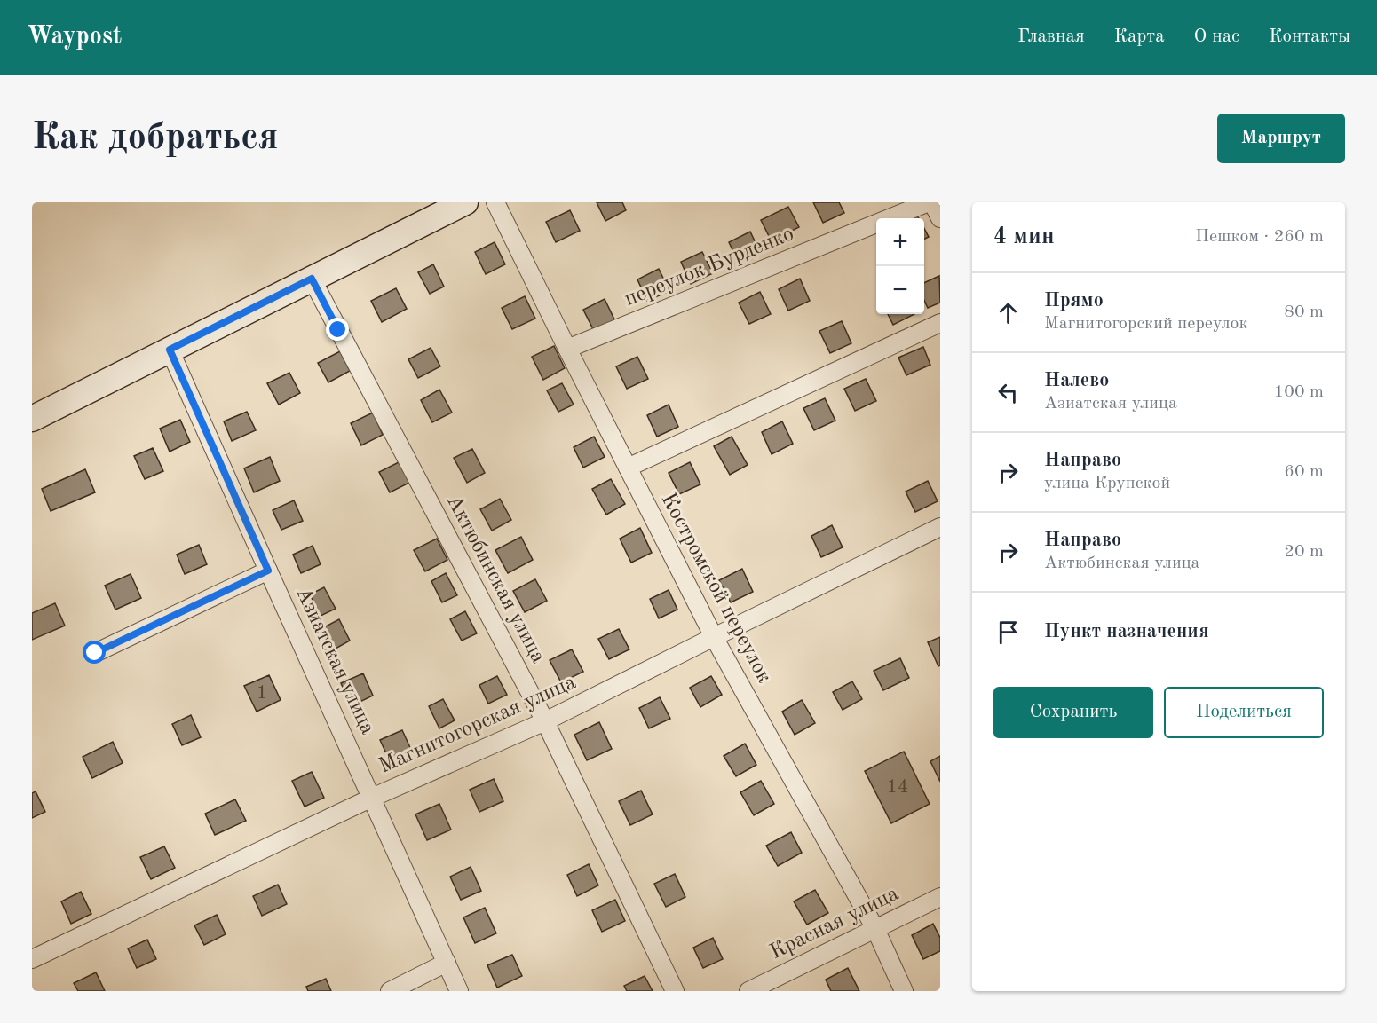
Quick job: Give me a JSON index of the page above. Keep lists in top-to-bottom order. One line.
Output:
{"streets":{"street":["переулок Бурденко","Актюбинская улица","Костромской переулок","Азиатская улица","Магнитогорская улица","Красная улица"]},"crossings":[["переулок Бурденко","Костромской переулок"],["Актюбинская улица","Магнитогорская улица"],["Костромской переулок","Магнитогорская улица"],["Костромской переулок","Красная улица"],["Азиатская улица","Магнитогорская улица"]],"house_numbers":["1","14"],"page":{"header":"Waypost","nav":["Главная","Карта","О нас","Контакты"],"buttons":["Маршрут",["Сохранить","Поделиться"]],"title":"Как добраться","heading":["4 мин","Пешком · 260 m"],"map_buttons":["+","−"],"list":[["Прямо","Магнитогорский переулок","80 m"],["Налево","Азиатская улица","100 m"],["Направо","улица Крупской","60 m"],["Направо","Актюбинская улица","20 m"],"Пункт назначения"]}}
